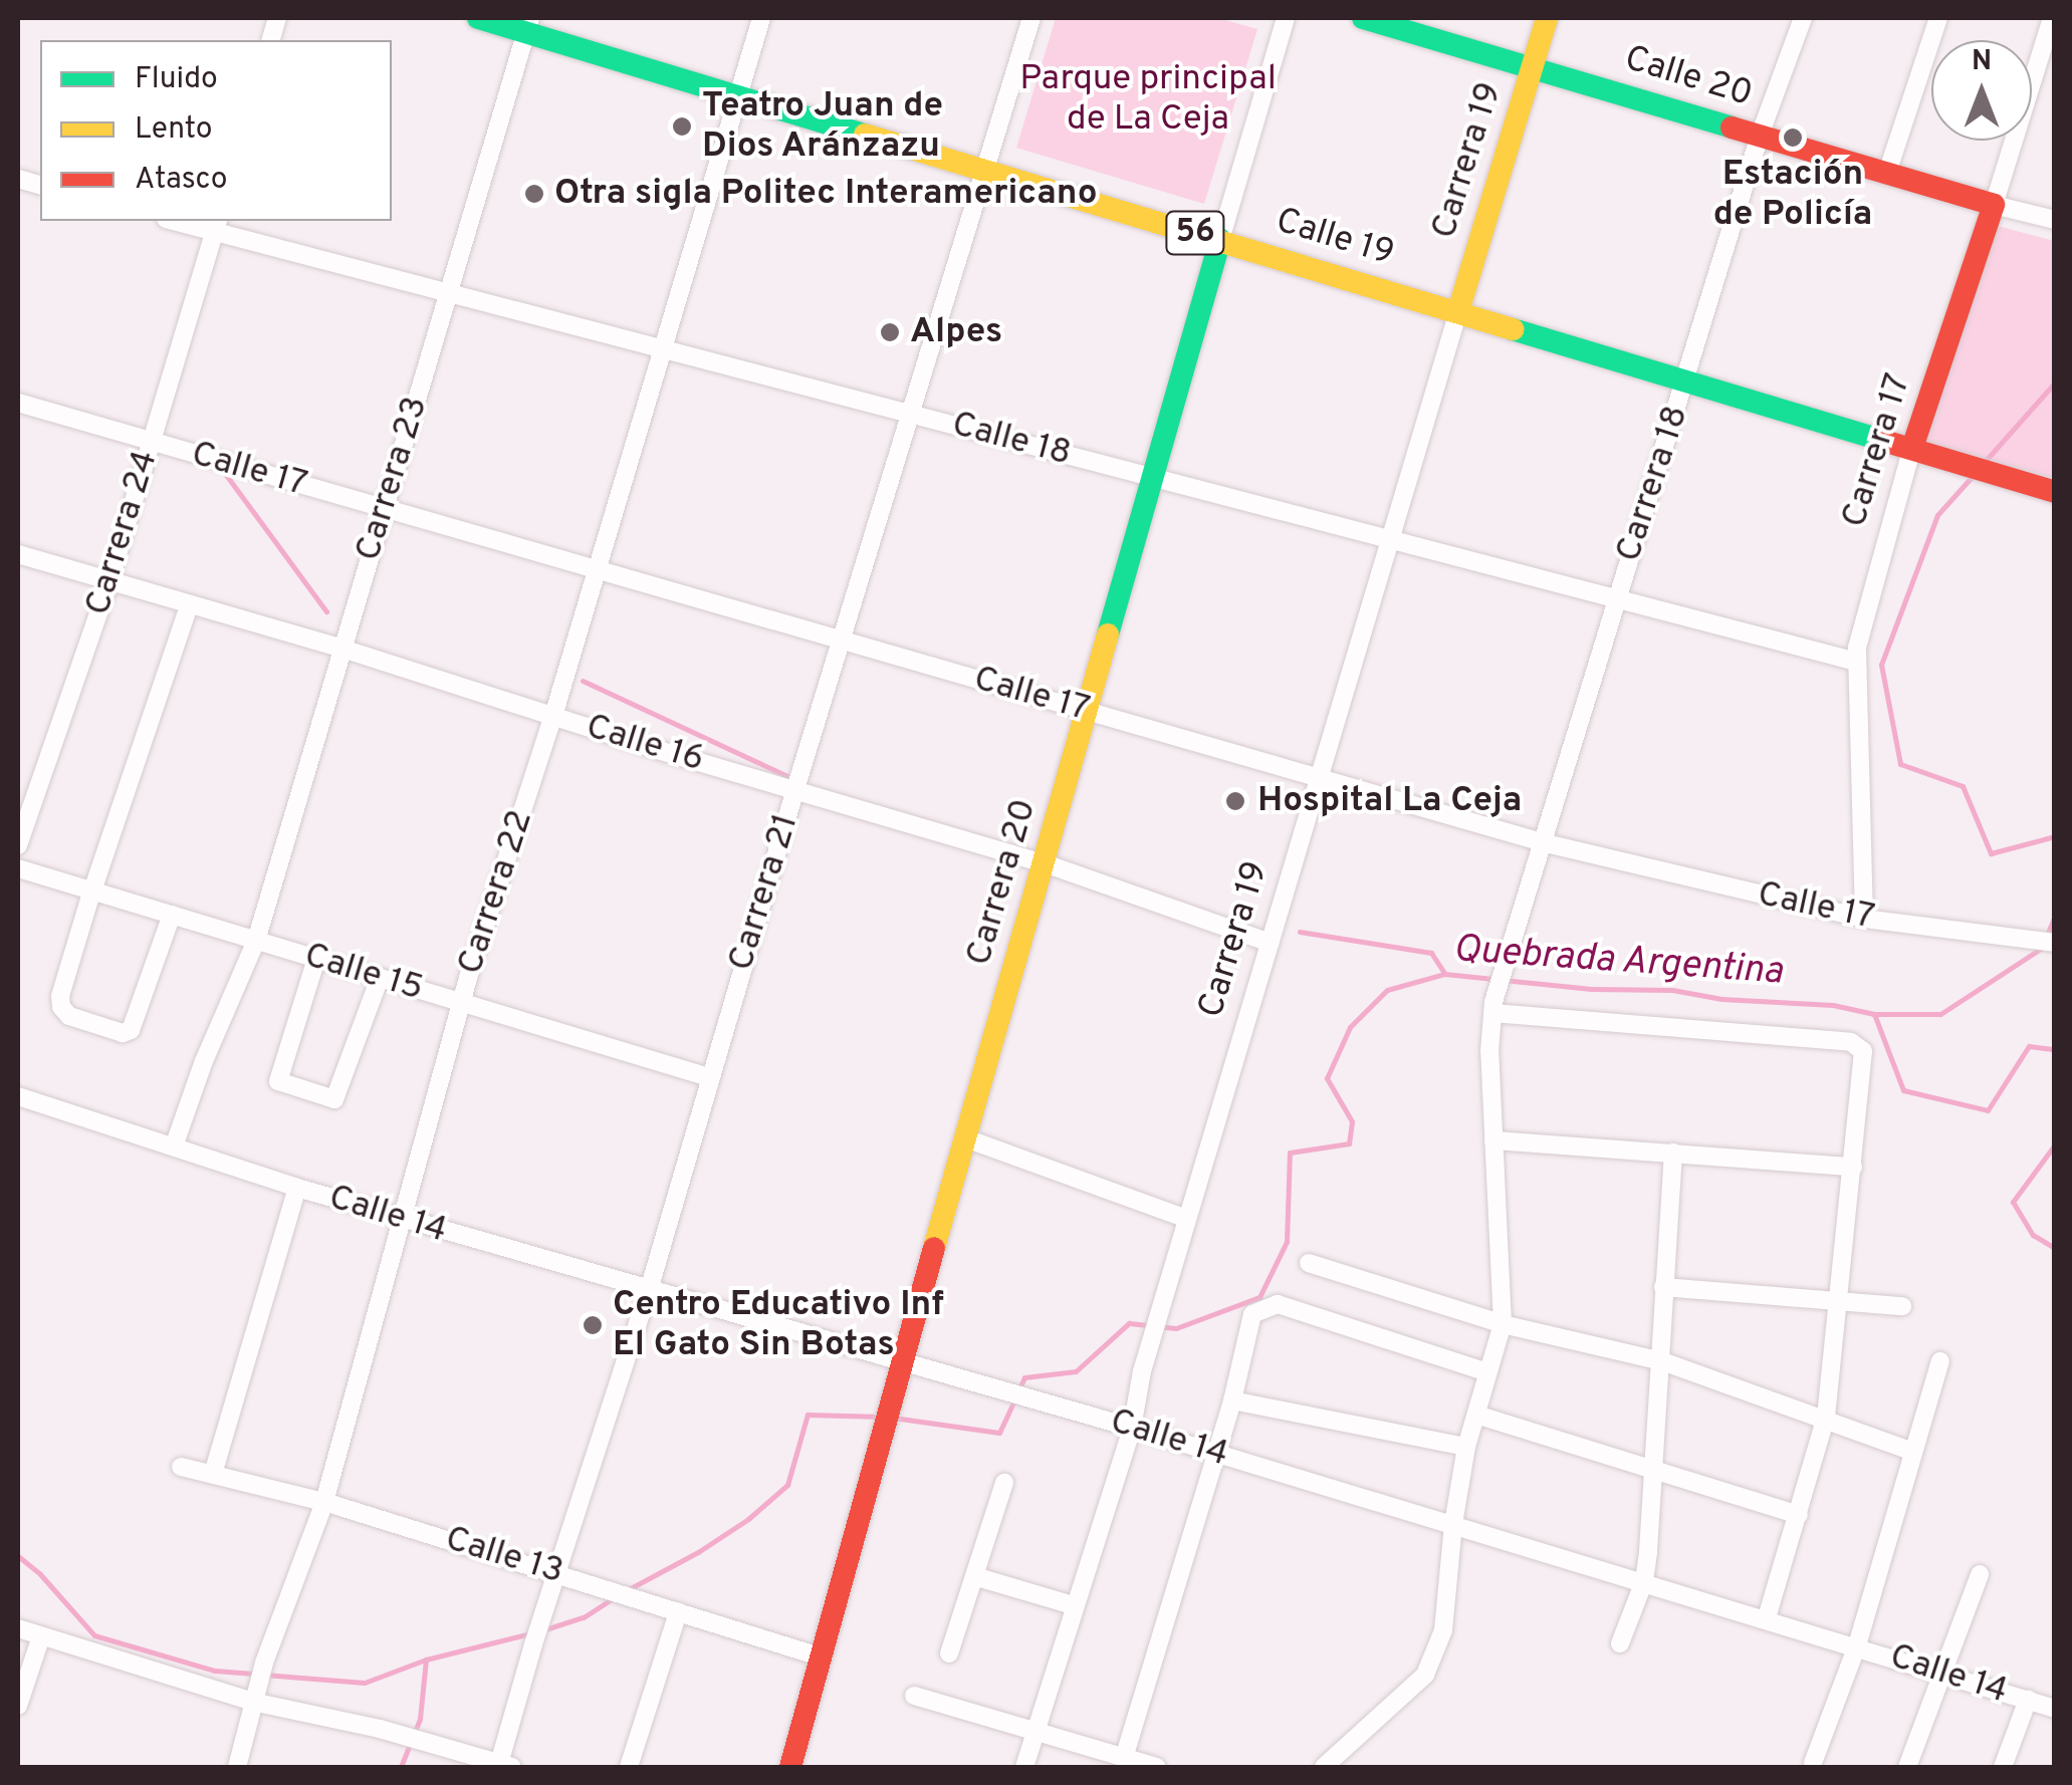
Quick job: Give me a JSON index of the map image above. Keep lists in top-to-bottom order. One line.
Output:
{"streets":{"main road":["Calle 20","Carrera 19","56","Calle 19","Carrera 17","Carrera 20"],"street":["Calle 18","Calle 17","Carrera 23","Carrera 18","Carrera 24","Calle 16","Carrera 22","Carrera 21","Calle 15","Calle 14","Calle 13"]},"crossings":[["Calle 20","Carrera 19"],["Calle 20","Carrera 17"],["Calle 20","Carrera 18"],["Carrera 19","Calle 19"],["Carrera 19","Calle 18"],["Carrera 19","Calle 17"],["Carrera 19","Calle 16"],["Carrera 19","Calle 14"],["Calle 19","Carrera 17"],["Calle 19","Carrera 23"],["Calle 19","Carrera 18"],["Calle 19","Carrera 20"],["Calle 19","Carrera 22"],["Calle 19","Carrera 21"],["Calle 18","Carrera 17"],["Calle 18","Carrera 23"],["Calle 18","Carrera 18"],["Calle 18","Carrera 24"],["Calle 18","Carrera 20"],["Calle 18","Carrera 22"],["Calle 18","Carrera 21"],["Carrera 17","Calle 17"],["Calle 17","Carrera 23"],["Calle 17","Carrera 18"],["Calle 17","Carrera 24"],["Calle 17","Carrera 20"],["Calle 17","Carrera 22"],["Calle 17","Carrera 21"],["Carrera 23","Calle 16"],["Carrera 23","Calle 15"],["Carrera 23","Calle 14"],["Carrera 24","Calle 16"],["Calle 16","Carrera 20"],["Calle 16","Carrera 22"],["Calle 16","Carrera 21"],["Carrera 20","Calle 14"],["Carrera 20","Calle 13"],["Carrera 22","Calle 15"],["Carrera 22","Calle 14"],["Carrera 22","Calle 13"],["Carrera 21","Calle 15"],["Carrera 21","Calle 14"],["Carrera 21","Calle 13"]],"water":["Quebrada Argentina"],"parks":["Parque principal de La Ceja"],"places":["Teatro Juan de Dios Aránzazu","Estación de Policía","Otra sigla Politec Interamericano","Alpes","Hospital La Ceja","Centro Educativo Inf El Gato Sin Botas"],"legend":["Fluido","Lento","Atasco"],"north":"top"}
